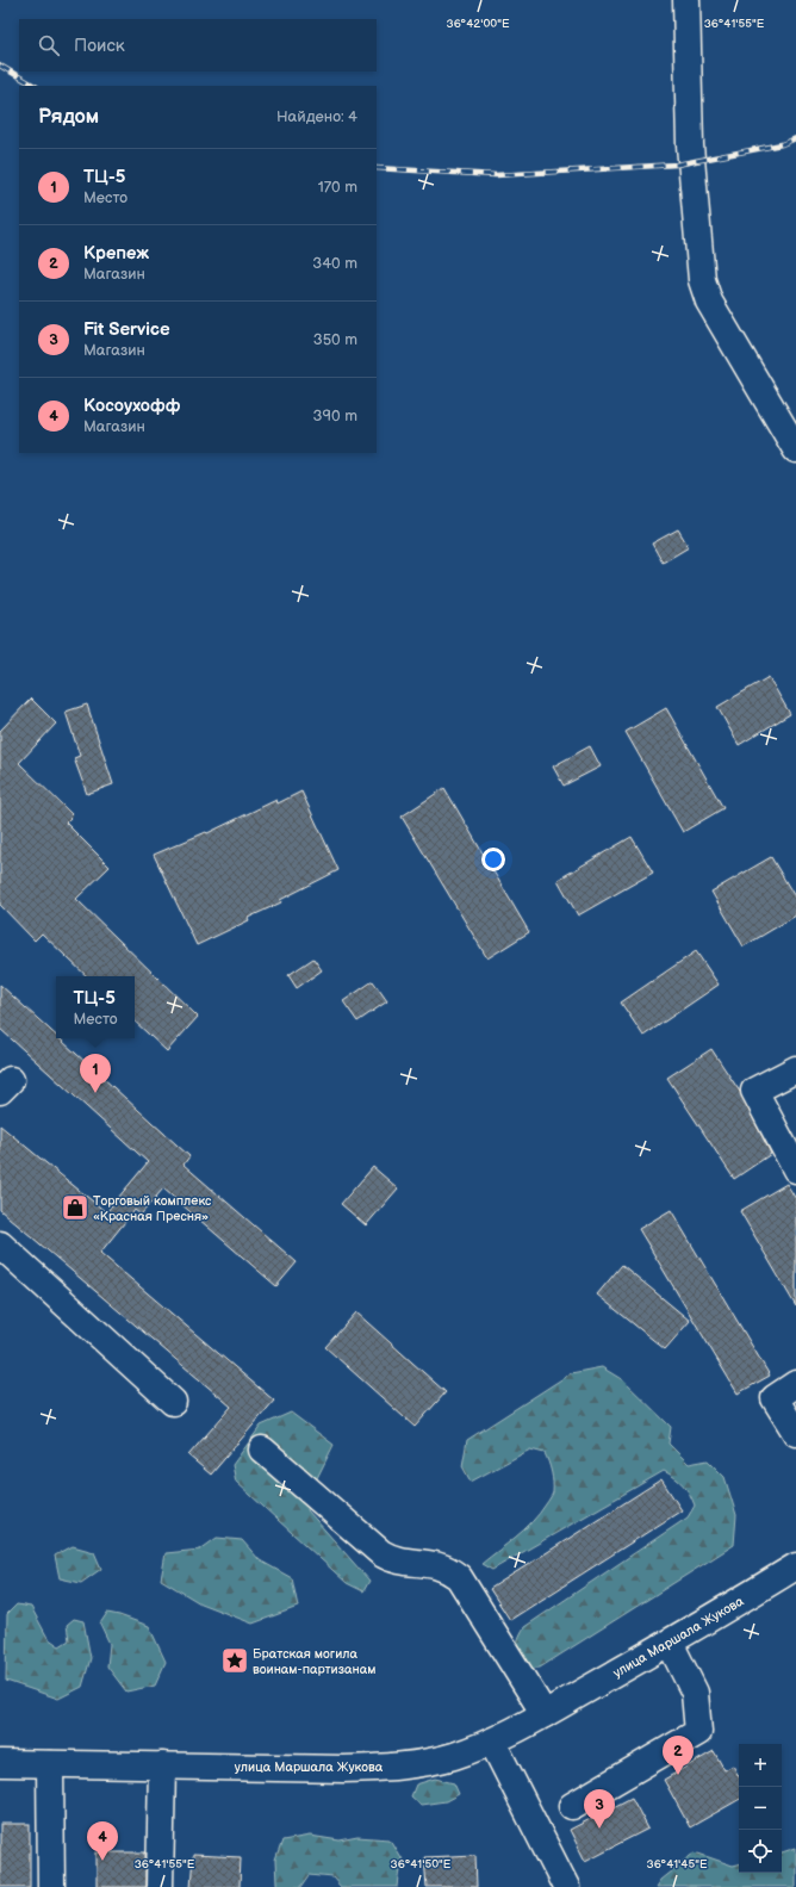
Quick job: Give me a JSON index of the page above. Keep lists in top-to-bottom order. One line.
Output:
{"streets":{"main road":["улица Маршала Жукова"]},"places":{"shop":["Торговый комплекс «Красная Пресня»"],"place":["Братская могила воинам-партизанам"]},"page":{"search":"Поиск","heading":["Рядом","Найдено: 4"],"list":[{"mark":"1","name":"ТЦ-5","note":"Место","value":"170 m"},{"mark":"2","name":"Крепеж","note":"Магазин","value":"340 m"},{"mark":"3","name":"Fit Service","note":"Магазин","value":"350 m"},{"mark":"4","name":"Косоухофф","note":"Магазин","value":"390 m"}],"popup":["ТЦ-5","Место"],"pins":["1","2","3","4"],"map_buttons":["+","−"]},"coordinates":["36°42'00\"E","36°41'55\"E","36°41'50\"E","36°41'45\"E"]}
